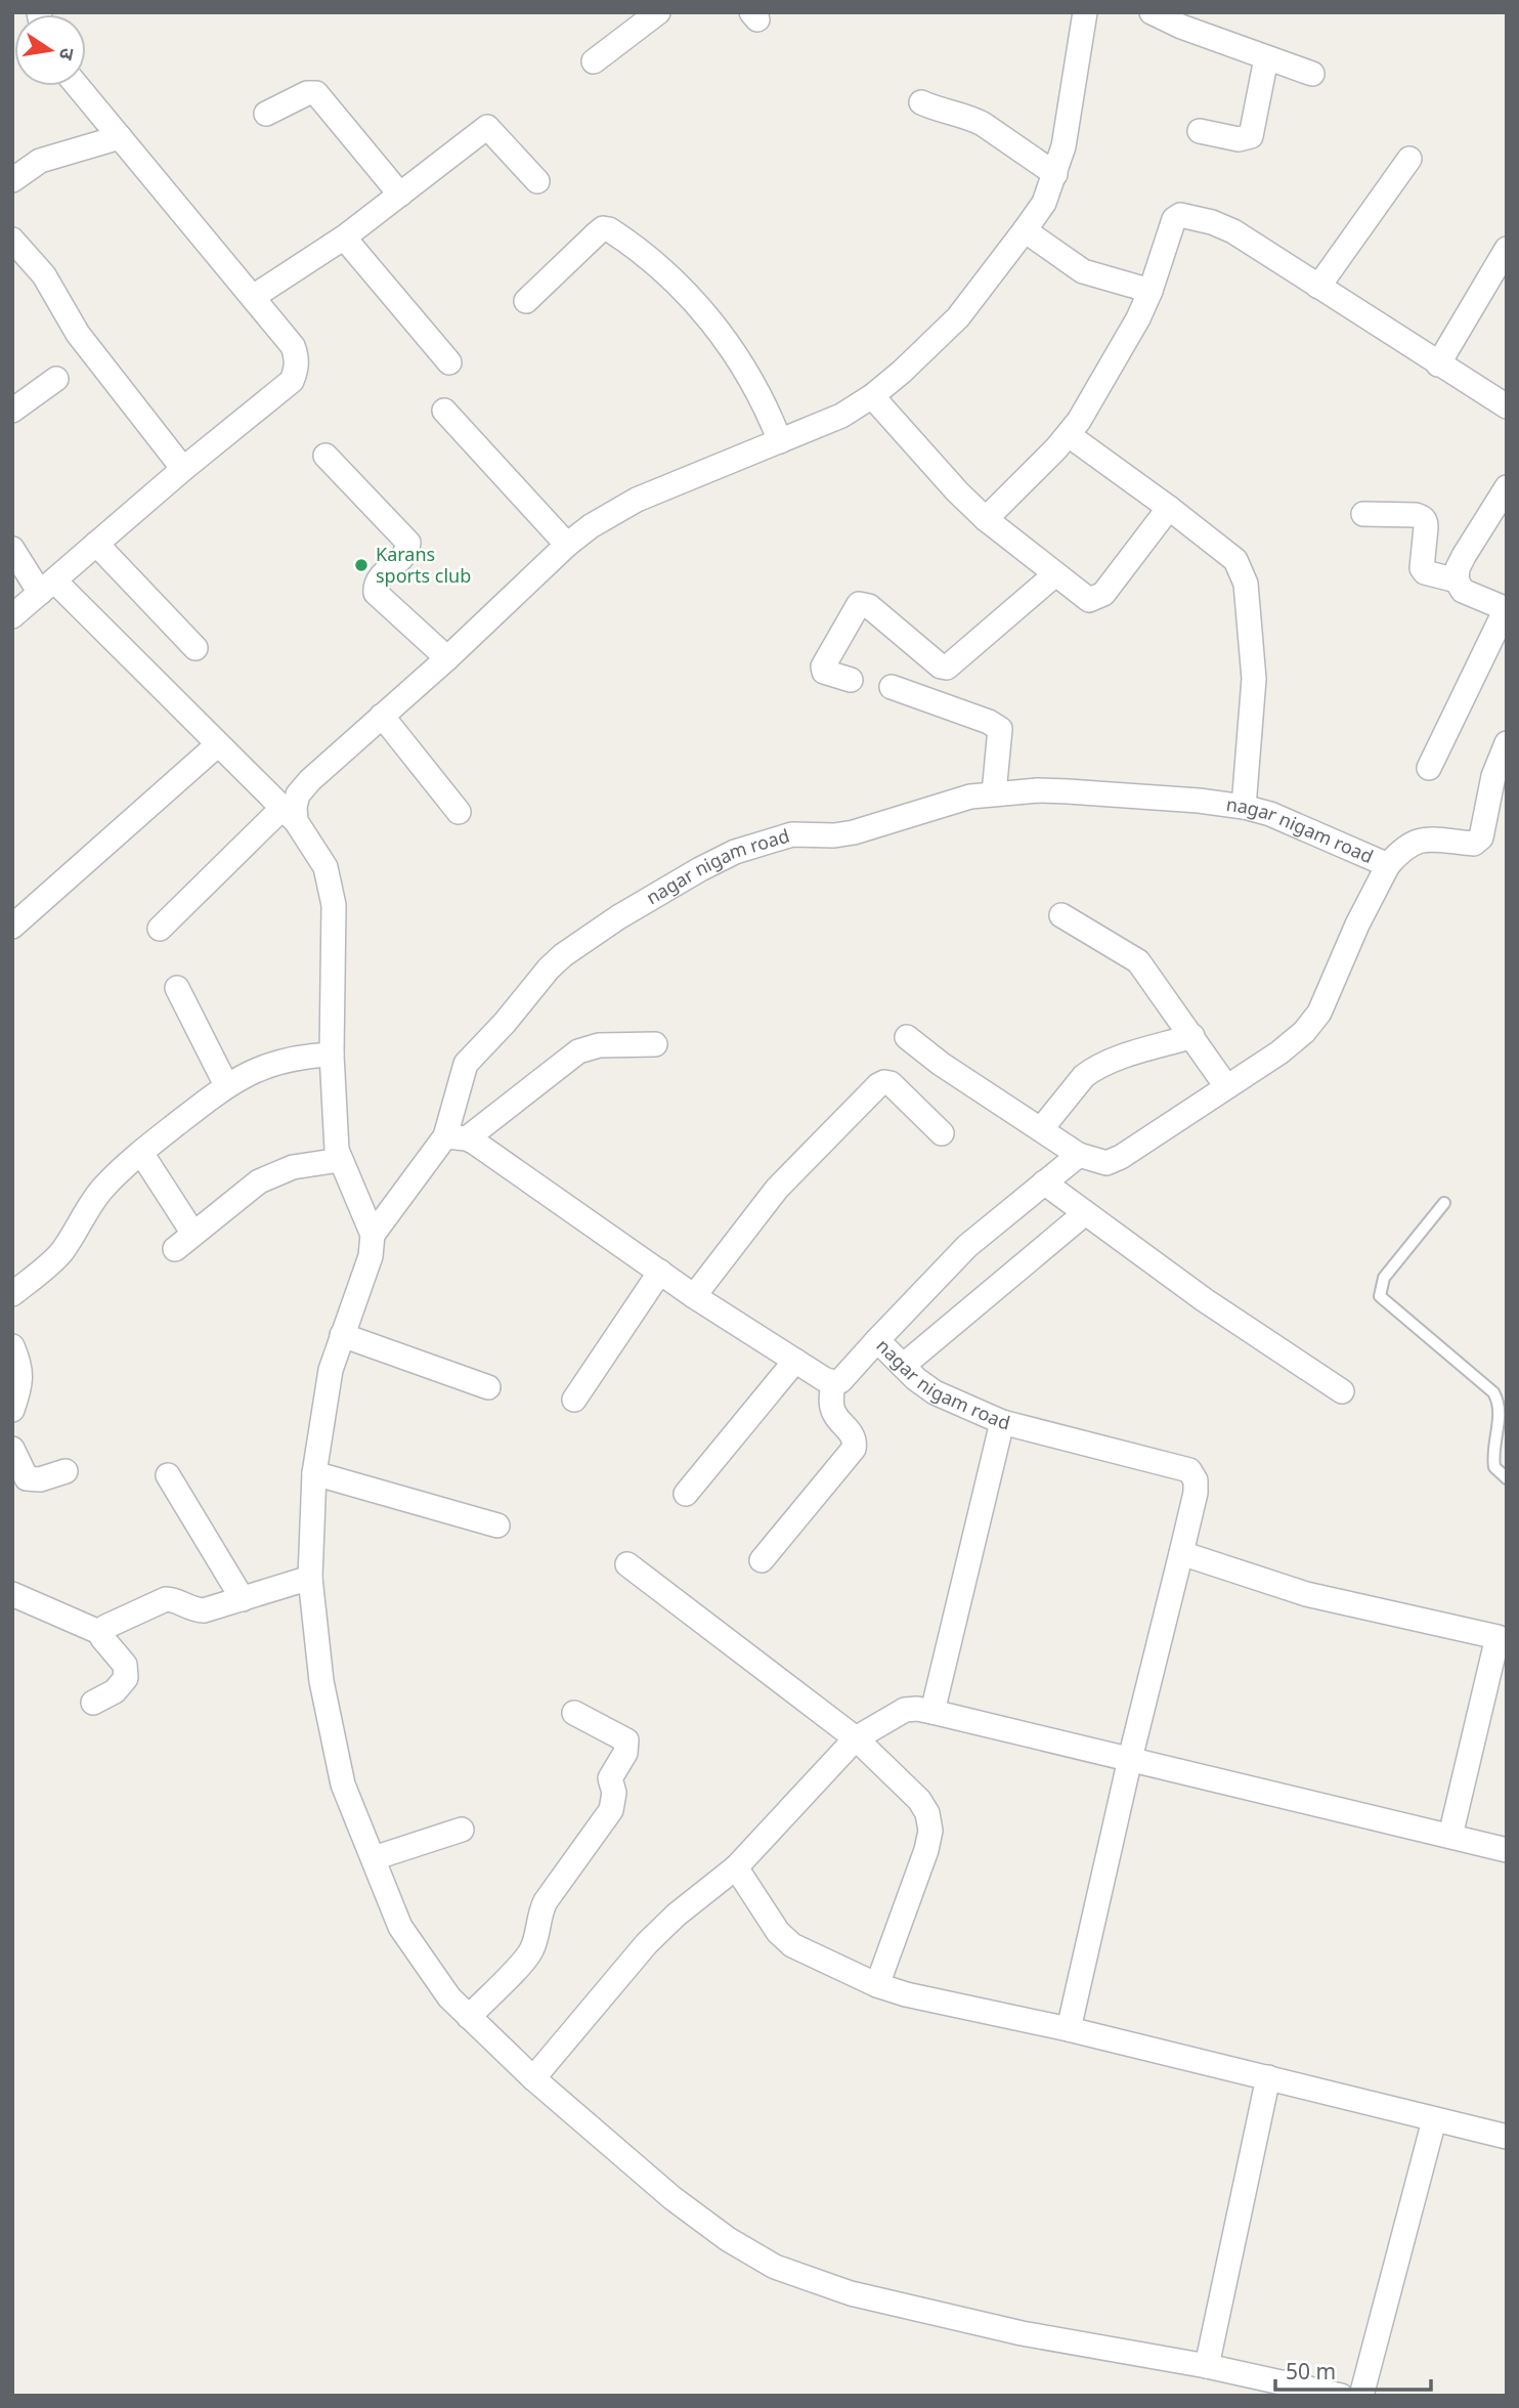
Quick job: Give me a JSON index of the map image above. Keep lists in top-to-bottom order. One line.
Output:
{"streets":{"street":["nagar nigam road"]},"places":["Karans sports club"],"scale_bar":"50 m","north":"right"}
